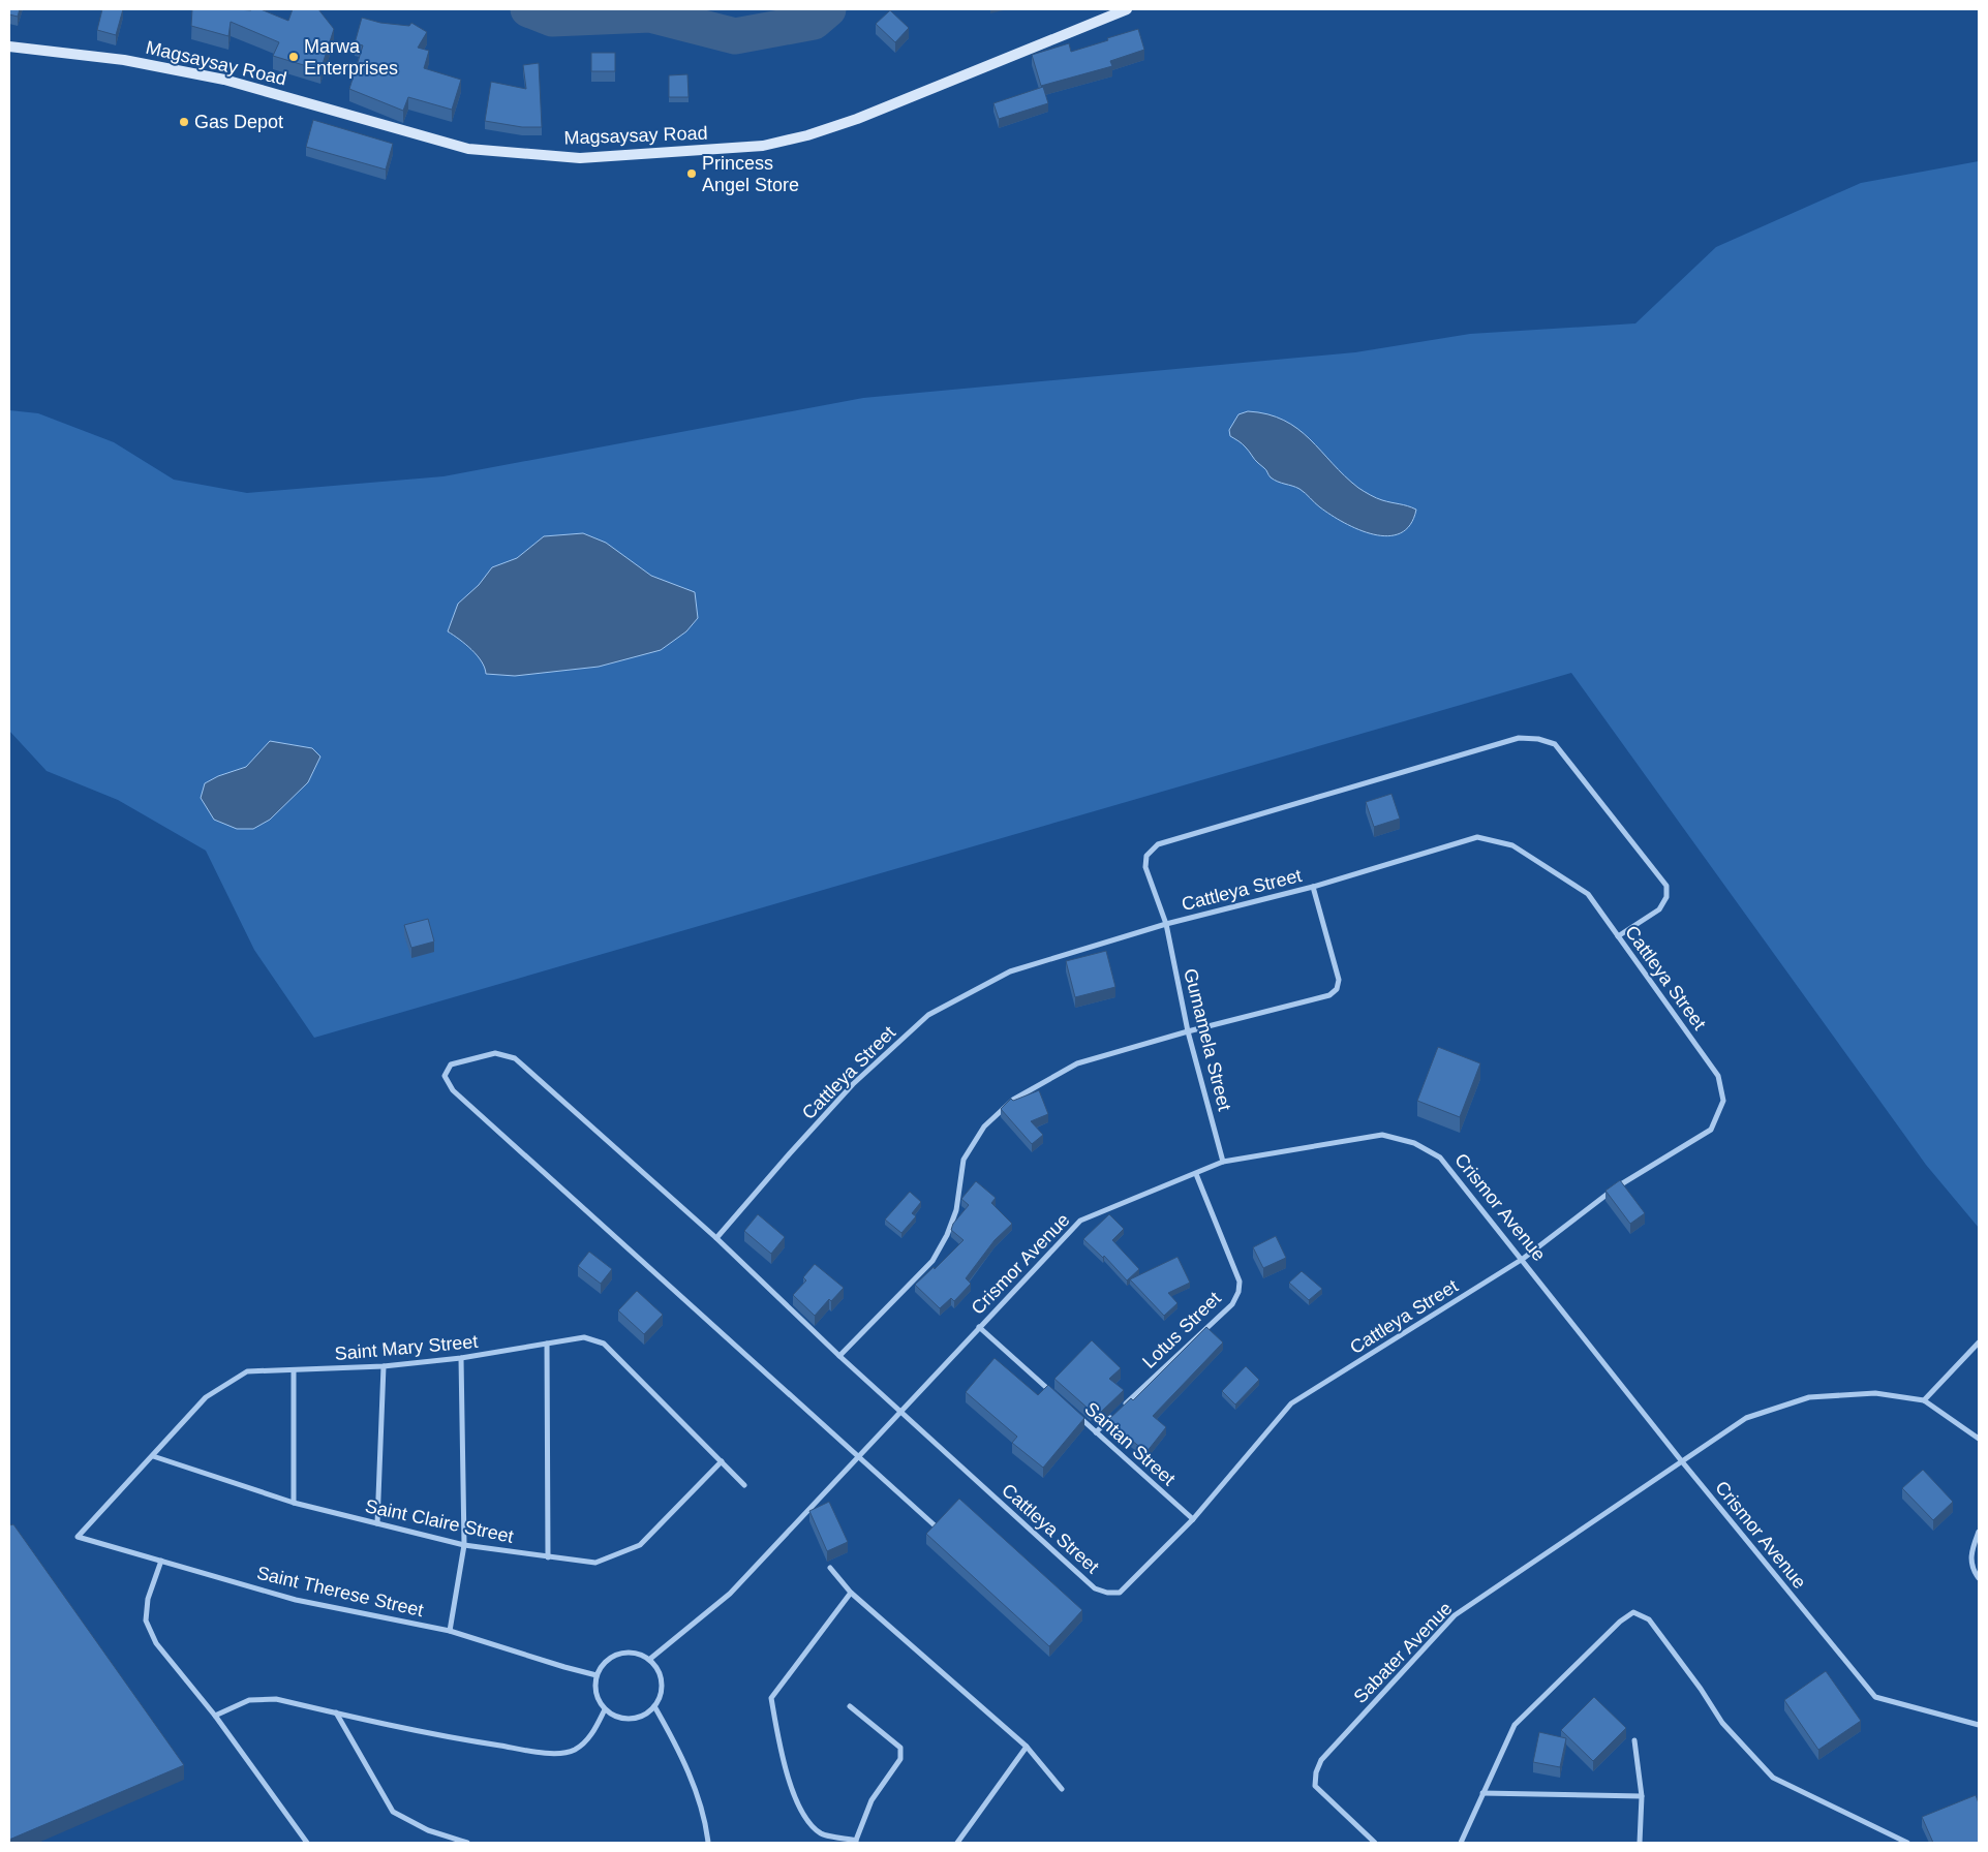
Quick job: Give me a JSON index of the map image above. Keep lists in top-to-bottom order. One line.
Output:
{"streets":{"main road":["Magsaysay Road"],"street":["Cattleya Street","Gumamela Street","Crismor Avenue","Lotus Street","Saint Mary Street","Santan Street","Saint Claire Street","Saint Therese Street","Sabater Avenue"]},"crossings":[["Cattleya Street","Gumamela Street"],["Cattleya Street","Crismor Avenue"],["Cattleya Street","Santan Street"],["Gumamela Street","Crismor Avenue"],["Crismor Avenue","Lotus Street"],["Crismor Avenue","Saint Therese Street"],["Crismor Avenue","Sabater Avenue"],["Saint Mary Street","Saint Claire Street"],["Saint Mary Street","Saint Therese Street"]],"places":["Marwa Enterprises","Gas Depot","Princess Angel Store"]}
